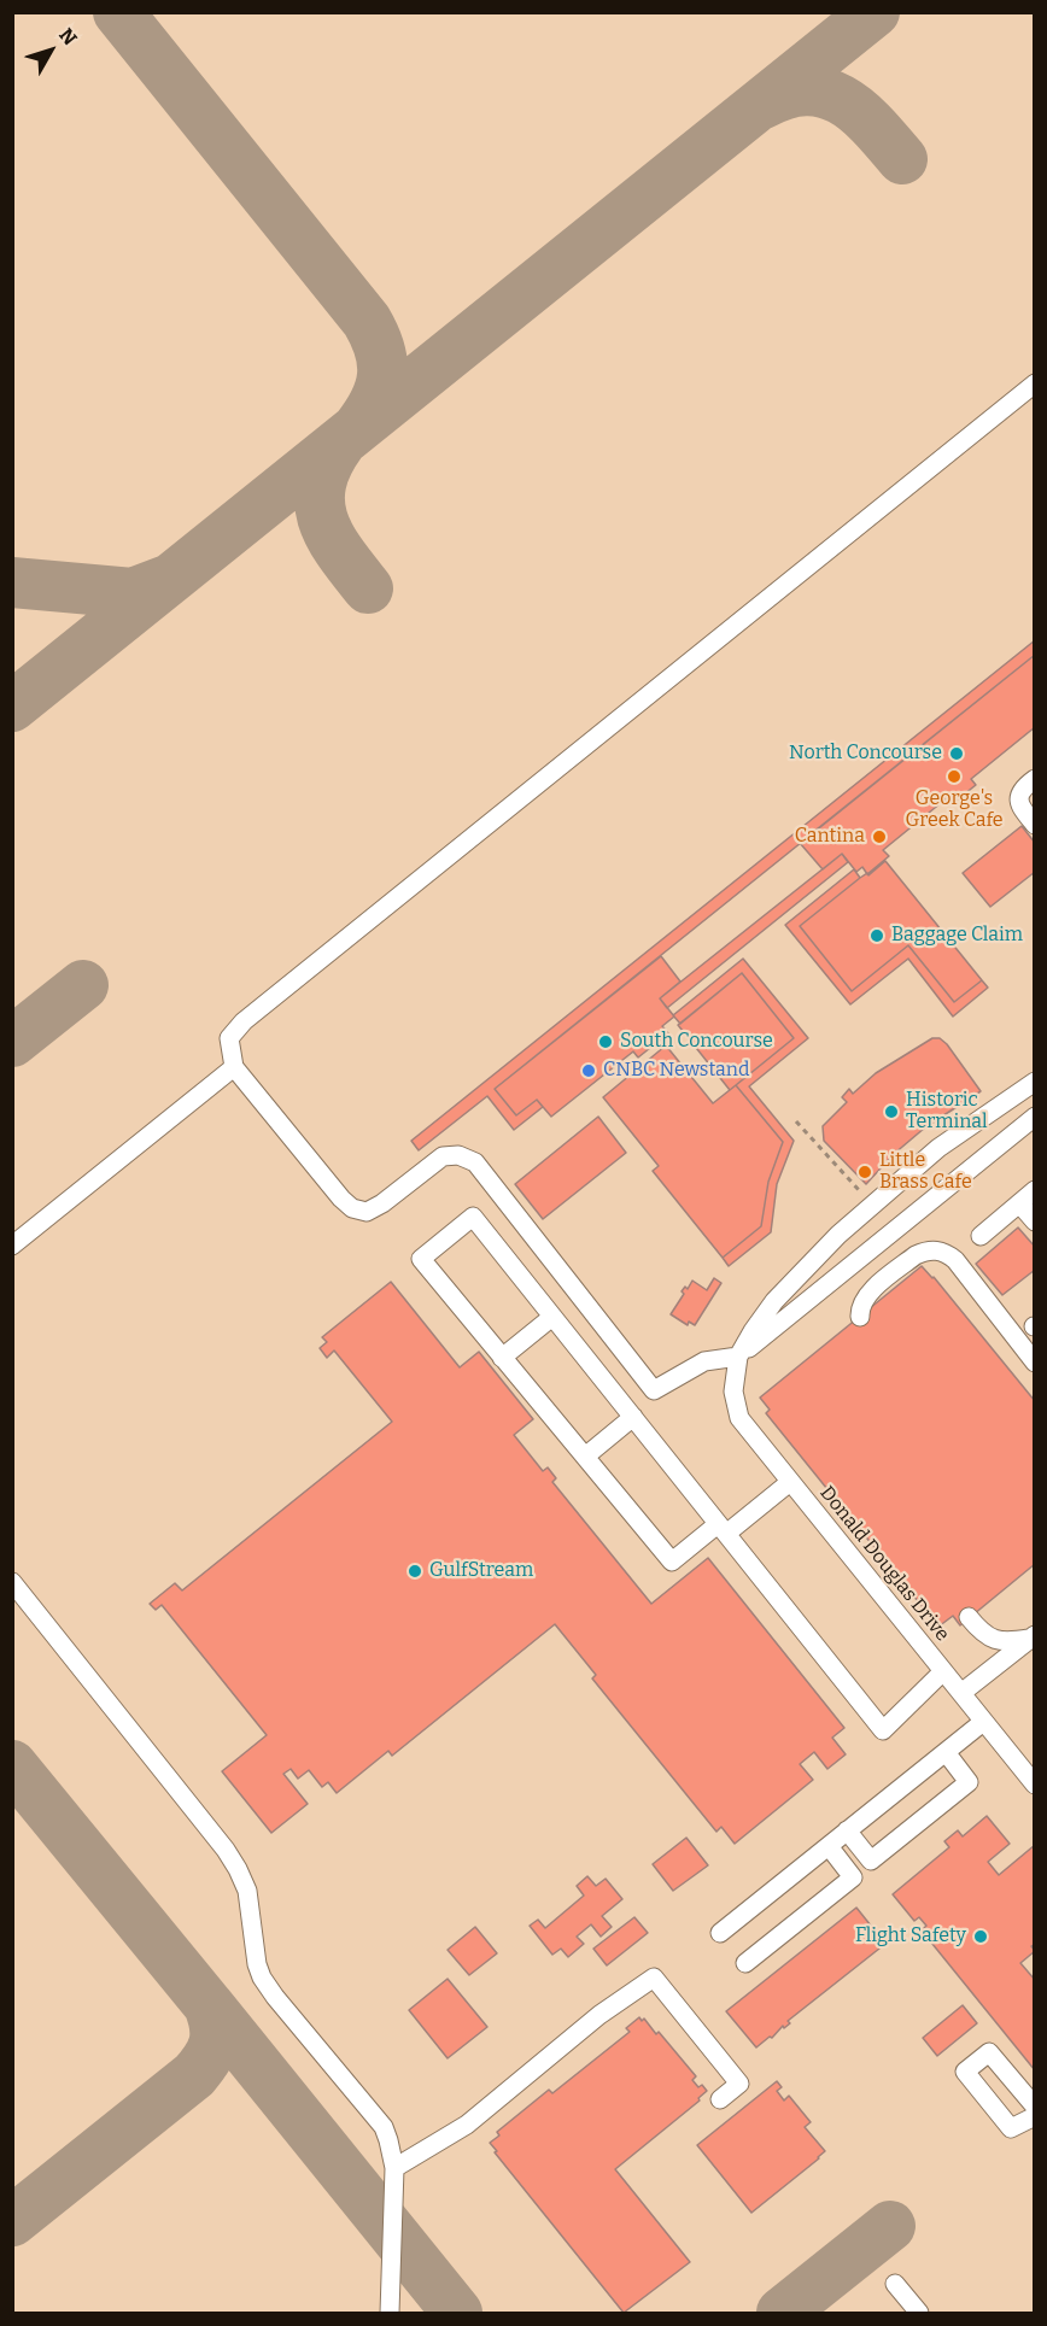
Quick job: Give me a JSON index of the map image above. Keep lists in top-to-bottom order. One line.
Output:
{"streets":{"street":["Donald Douglas Drive"]},"places":["North Concourse","George's Greek Cafe","Cantina","Baggage Claim","South Concourse","CNBC Newstand","Historic Terminal","Little Brass Cafe","GulfStream","Flight Safety"],"north":"top right"}
